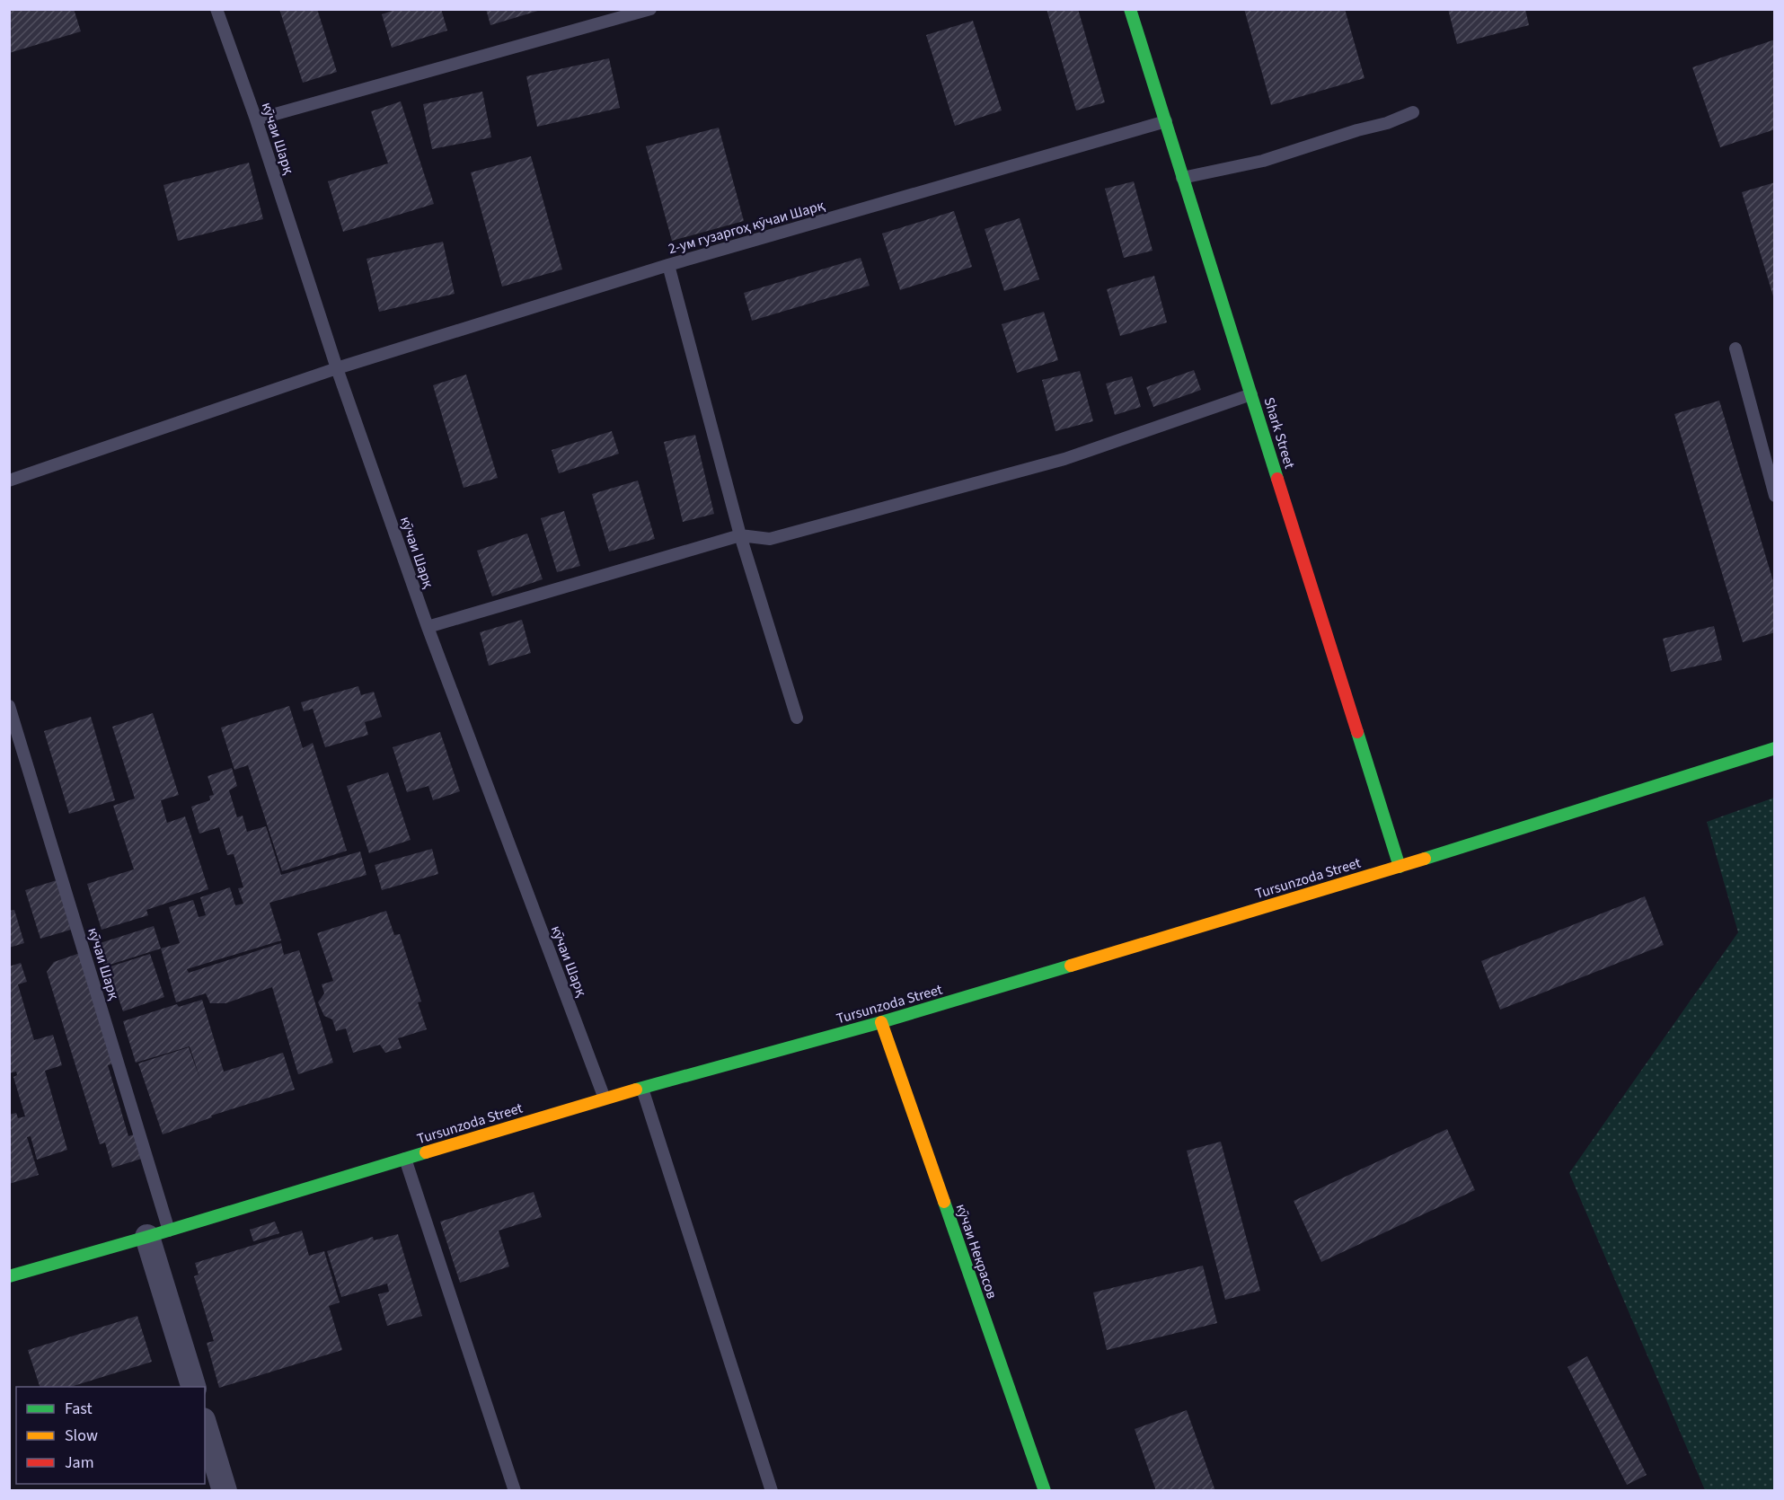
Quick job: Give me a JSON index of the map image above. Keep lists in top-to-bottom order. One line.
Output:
{"streets":{"main road":["Shark Street","Tursunzoda Street","кӯчаи Некрасов"],"lane":["кӯчаи Шарқ","2-ум гузаргоҳ кӯчаи Шарқ"]},"crossings":[["кӯчаи Шарқ","2-ум гузаргоҳ кӯчаи Шарқ"],["кӯчаи Шарқ","Tursunzoda Street"],["2-ум гузаргоҳ кӯчаи Шарқ","Shark Street"],["Shark Street","Tursunzoda Street"],["Tursunzoda Street","кӯчаи Некрасов"]],"legend":["Fast","Slow","Jam"]}
